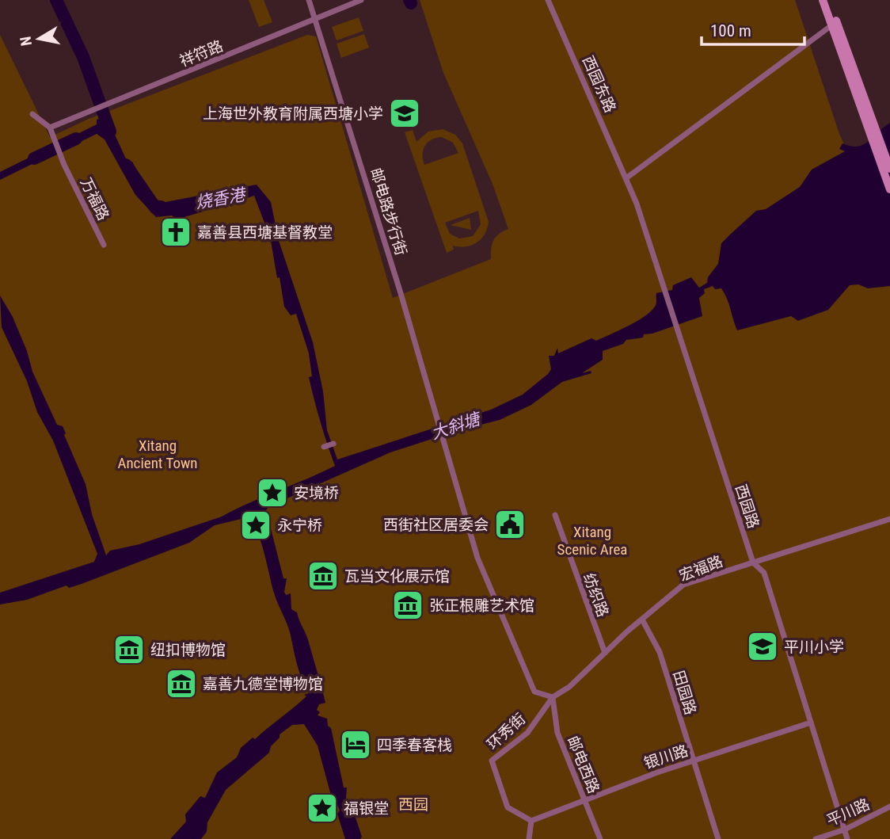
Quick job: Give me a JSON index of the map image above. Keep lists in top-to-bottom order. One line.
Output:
{"streets":{"street":["祥符路","西园东路","万福路","邮电路步行街","西园路","宏福路","纺织路","田园路","环秀街","银川路","邮电西路","平川路"]},"crossings":[["祥符路","万福路"],["祥符路","邮电路步行街"],["西园东路","西园路"],["邮电路步行街","宏福路"],["邮电路步行街","环秀街"],["邮电路步行街","邮电西路"],["西园路","宏福路"],["西园路","银川路"],["西园路","平川路"],["宏福路","纺织路"],["宏福路","田园路"],["宏福路","环秀街"],["宏福路","邮电西路"],["田园路","银川路"],["环秀街","银川路"],["环秀街","邮电西路"],["银川路","邮电西路"]],"water":["烧香港","大斜塘"],"parks":["Xitang Ancient Town","Xitang Scenic Area","西园"],"places":{"school or university":["上海世外教育附属西塘小学","平川小学"],"church":["嘉善县西塘基督教堂"],"place":["安境桥","永宁桥","福银堂"],"public building":["西街社区居委会"],"museum":["瓦当文化展示馆","张正根雕艺术馆","纽扣博物馆","嘉善九德堂博物馆"],"hotel":["四季春客栈"]},"scale_bar":"100 m","north":"left"}
